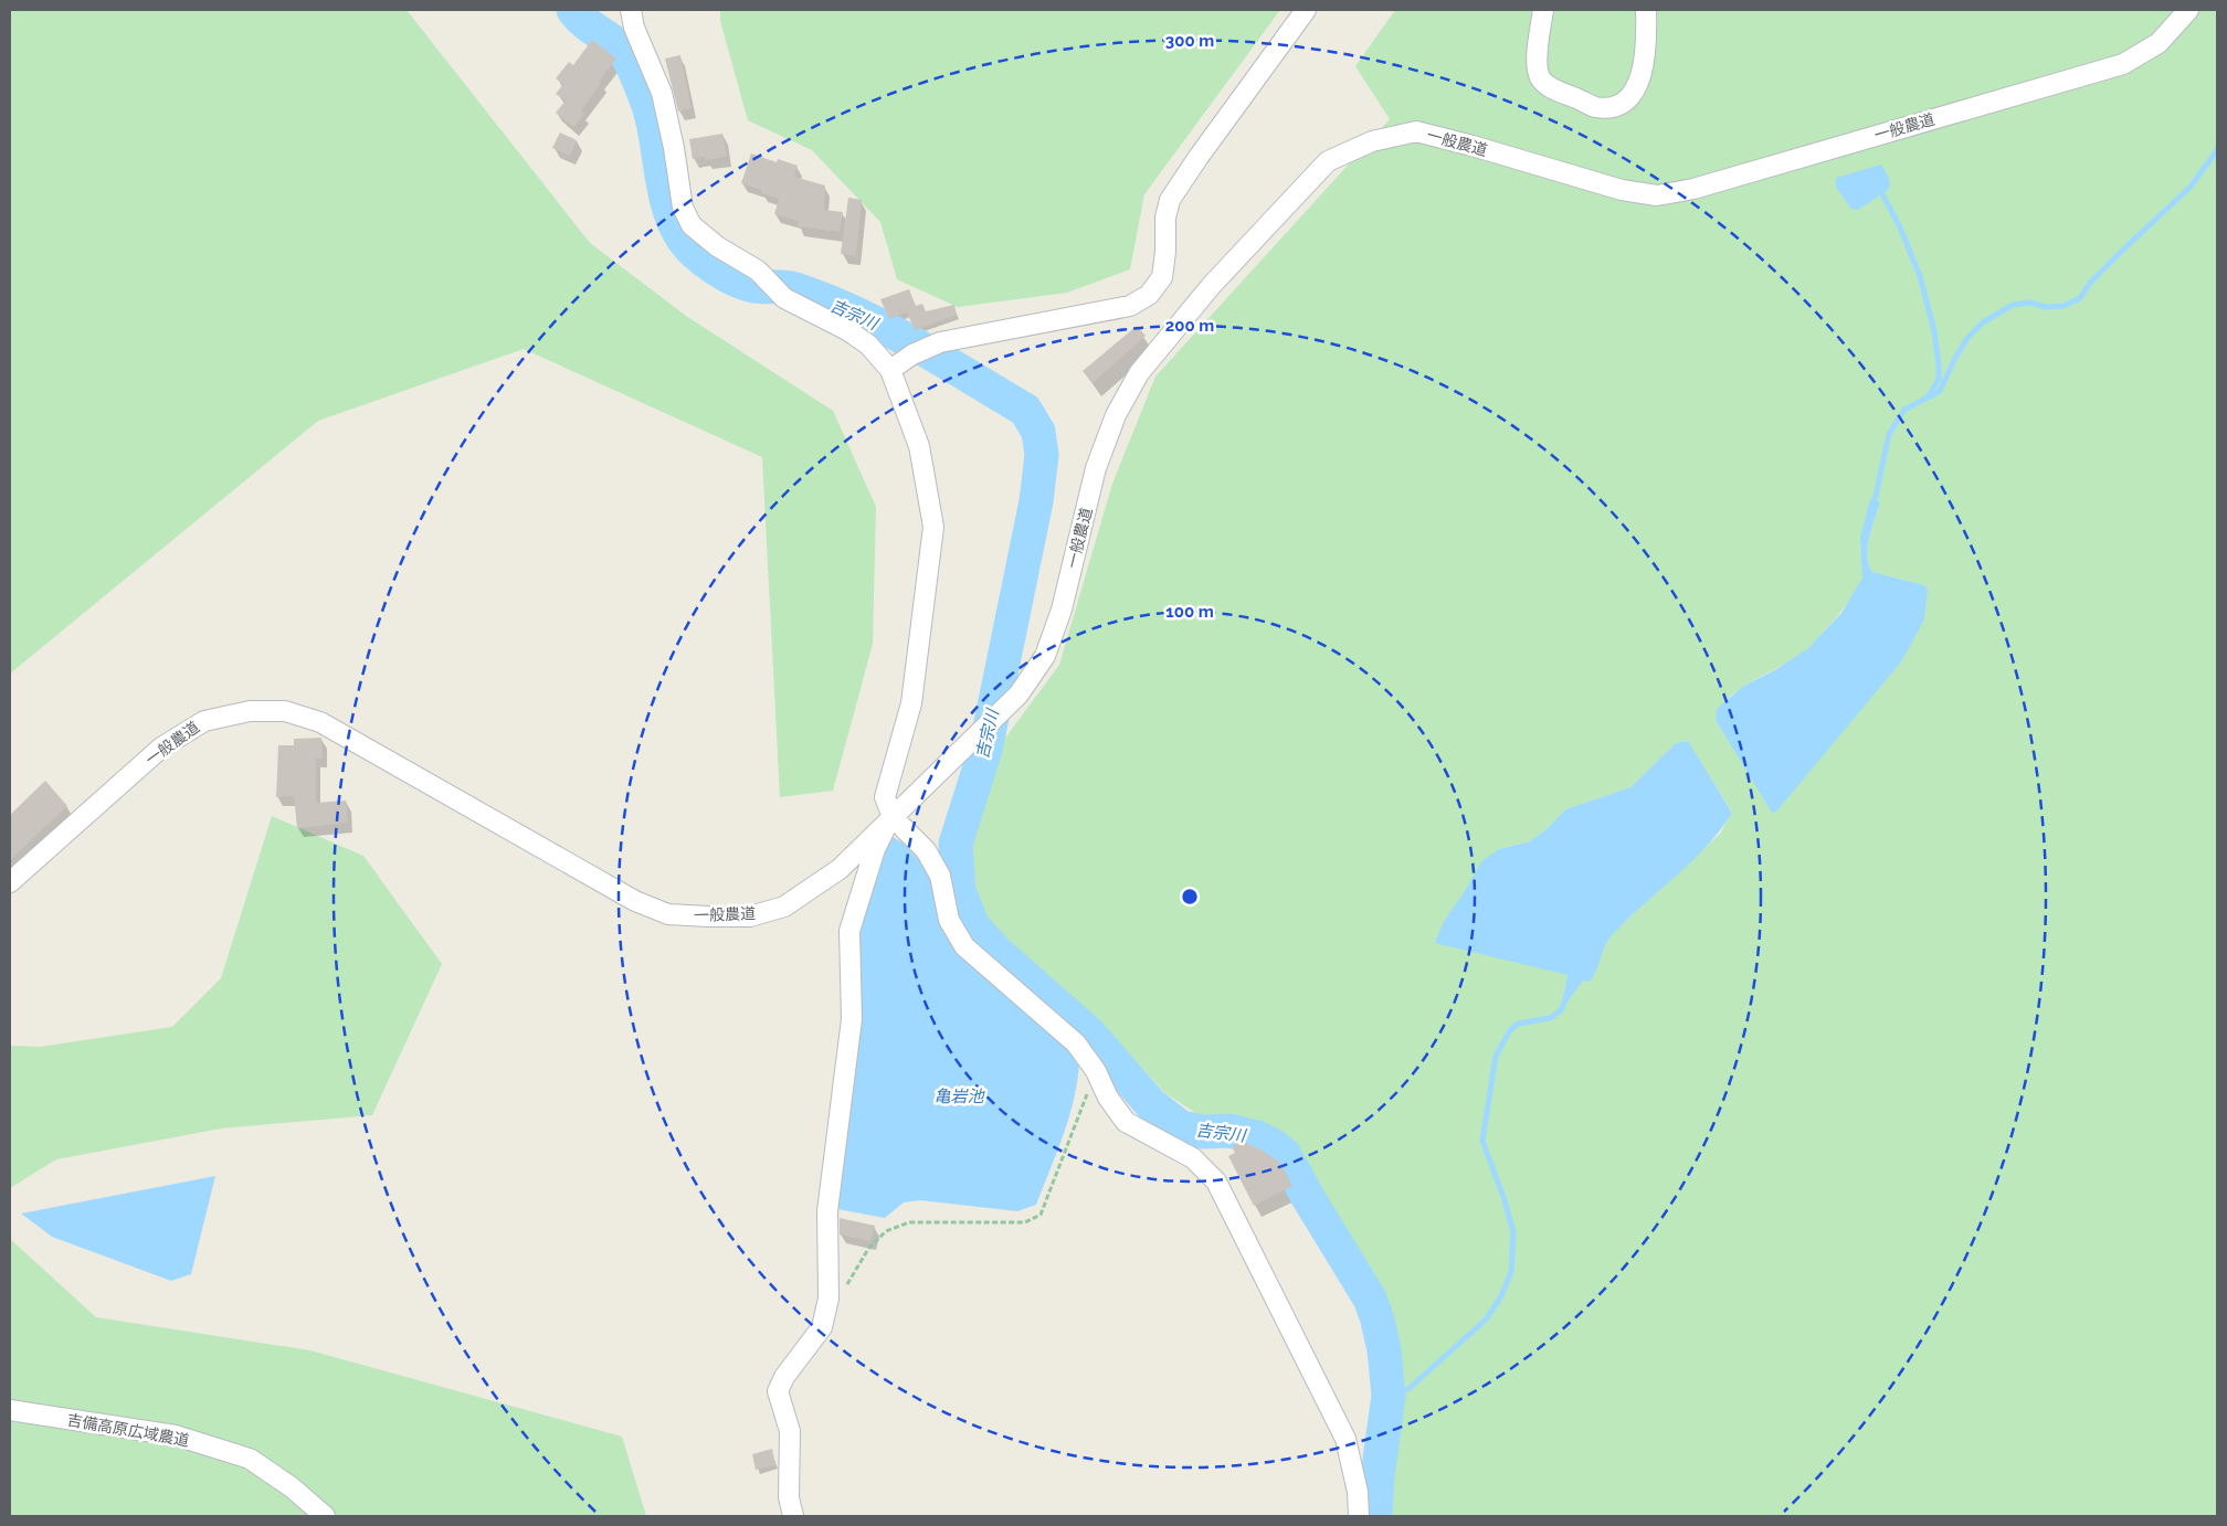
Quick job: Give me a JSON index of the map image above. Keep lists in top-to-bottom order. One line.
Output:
{"streets":{"street":["一般農道","吉備高原広域農道"]},"water":["吉宗川","亀岩池"],"rings":["300 m","200 m","100 m"]}
